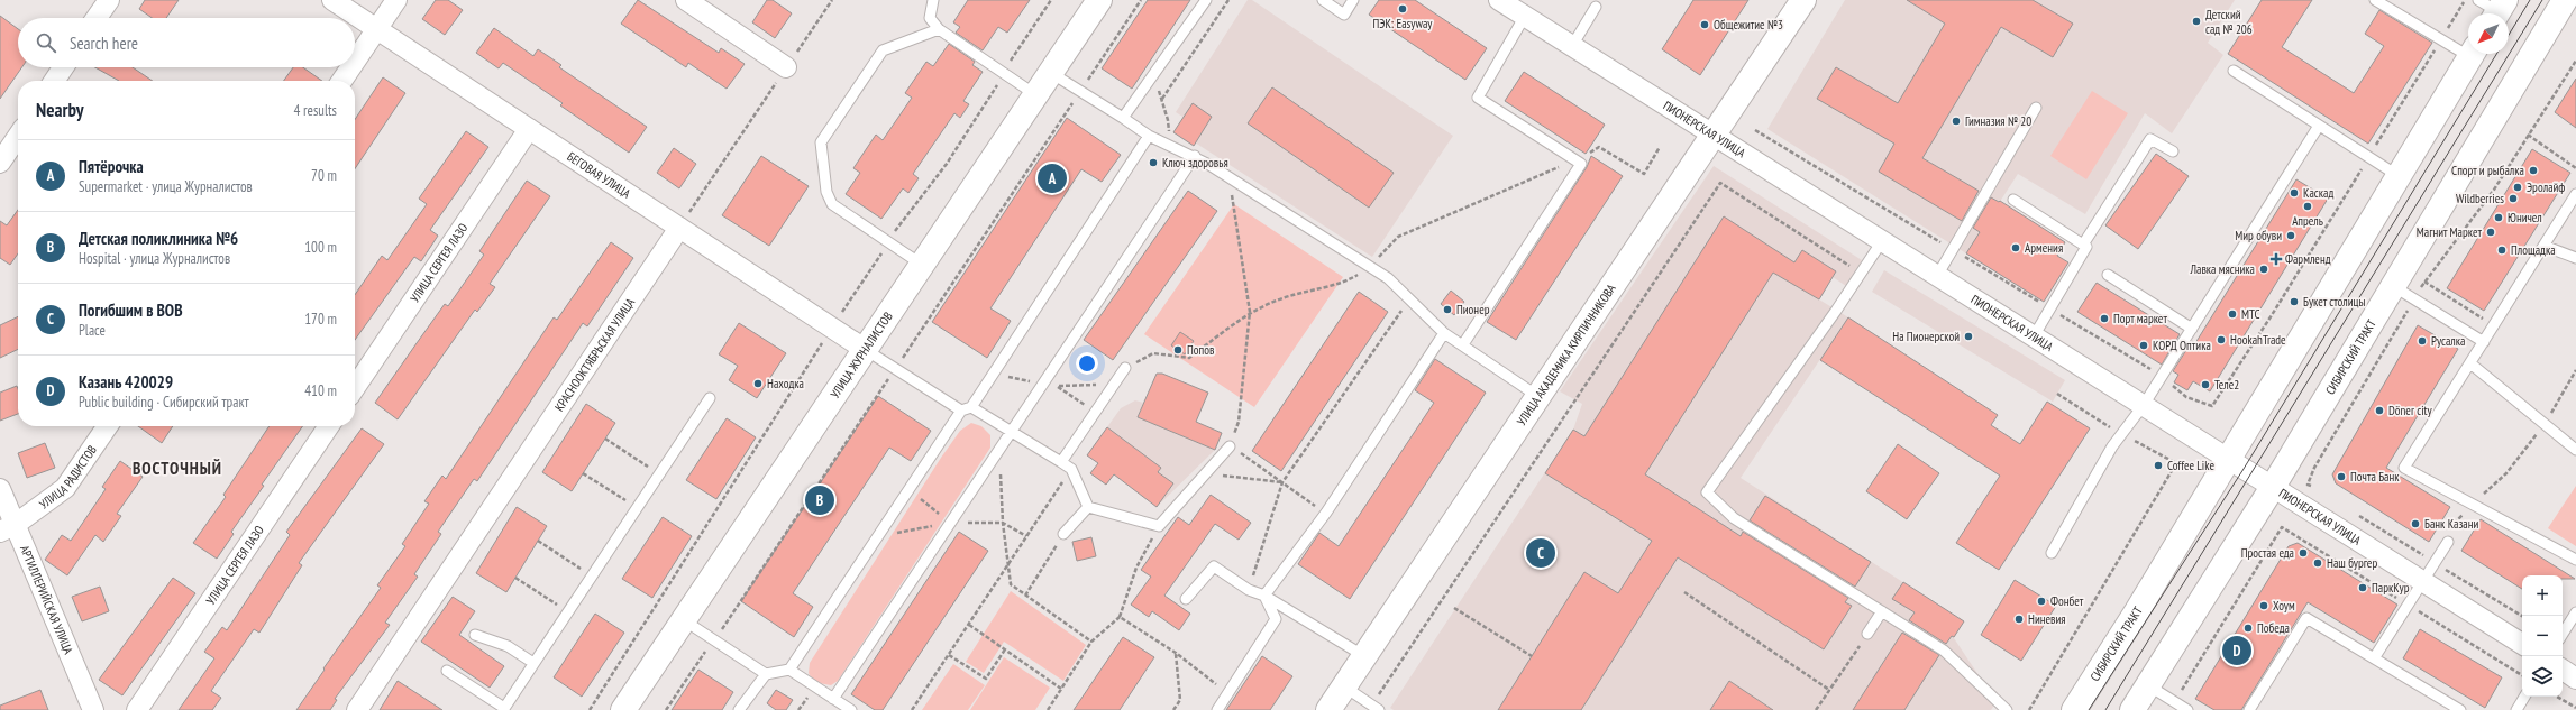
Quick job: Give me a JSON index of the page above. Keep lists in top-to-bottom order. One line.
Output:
{"streets":{"street":["ПИОНЕРСКАЯ УЛИЦА","БЕГОВАЯ УЛИЦА","УЛИЦА СЕРГЕЯ ЛАЗО","КРАСНООКТЯБРЬСКАЯ УЛИЦА","УЛИЦА АКАДЕМИКА КИРПИЧНИКОВА","УЛИЦА ЖУРНАЛИСТОВ","СИБИРСКИЙ ТРАКТ","УЛИЦА РАДИСТОВ","АРТИЛЛЕРИЙСКАЯ УЛИЦА"]},"crossings":[["ПИОНЕРСКАЯ УЛИЦА","УЛИЦА АКАДЕМИКА КИРПИЧНИКОВА"],["ПИОНЕРСКАЯ УЛИЦА","СИБИРСКИЙ ТРАКТ"],["БЕГОВАЯ УЛИЦА","УЛИЦА СЕРГЕЯ ЛАЗО"],["БЕГОВАЯ УЛИЦА","КРАСНООКТЯБРЬСКАЯ УЛИЦА"],["БЕГОВАЯ УЛИЦА","УЛИЦА ЖУРНАЛИСТОВ"],["УЛИЦА РАДИСТОВ","АРТИЛЛЕРИЙСКАЯ УЛИЦА"]],"districts":["ВОСТОЧНЫЙ"],"places":{"other":["ПЭК: Easyway","Детский сад № 206","Общежитие №3","Гимназия № 20","Ключ здоровья","Спорт и рыбалка","Эролайф","Каскад","Wildberries","Апрель","Юничел","Магнит Маркет","Мир обуви","Армения","Площадка","Лавка мясника","Букет столицы","Пионер","МТС","Порт маркет","На Пионерской","HookahTrade","Русалка","КОРД Оптика","Попов","Находка","Теле2","Döner city","Coffee Like","Почта Банк","Банк Казани","Простая еда","Наш бургер","ПаркКур","Фонбет","Хоум","Ниневия","Победа"],"health":["Фармленд"]},"north":"bottom left","page":{"search":"Search here","heading":["Nearby","4 results"],"list":[{"mark":"A","name":"Пятёрочка","note":"Supermarket · улица Журналистов","value":"70 m"},{"mark":"B","name":"Детская поликлиника №6","note":"Hospital · улица Журналистов","value":"100 m"},{"mark":"C","name":"Погибшим в ВОВ","note":"Place","value":"170 m"},{"mark":"D","name":"Казань 420029","note":"Public building · Сибирский тракт","value":"410 m"}],"pins":["A","B","C","D"],"map_buttons":["+","−"]}}
